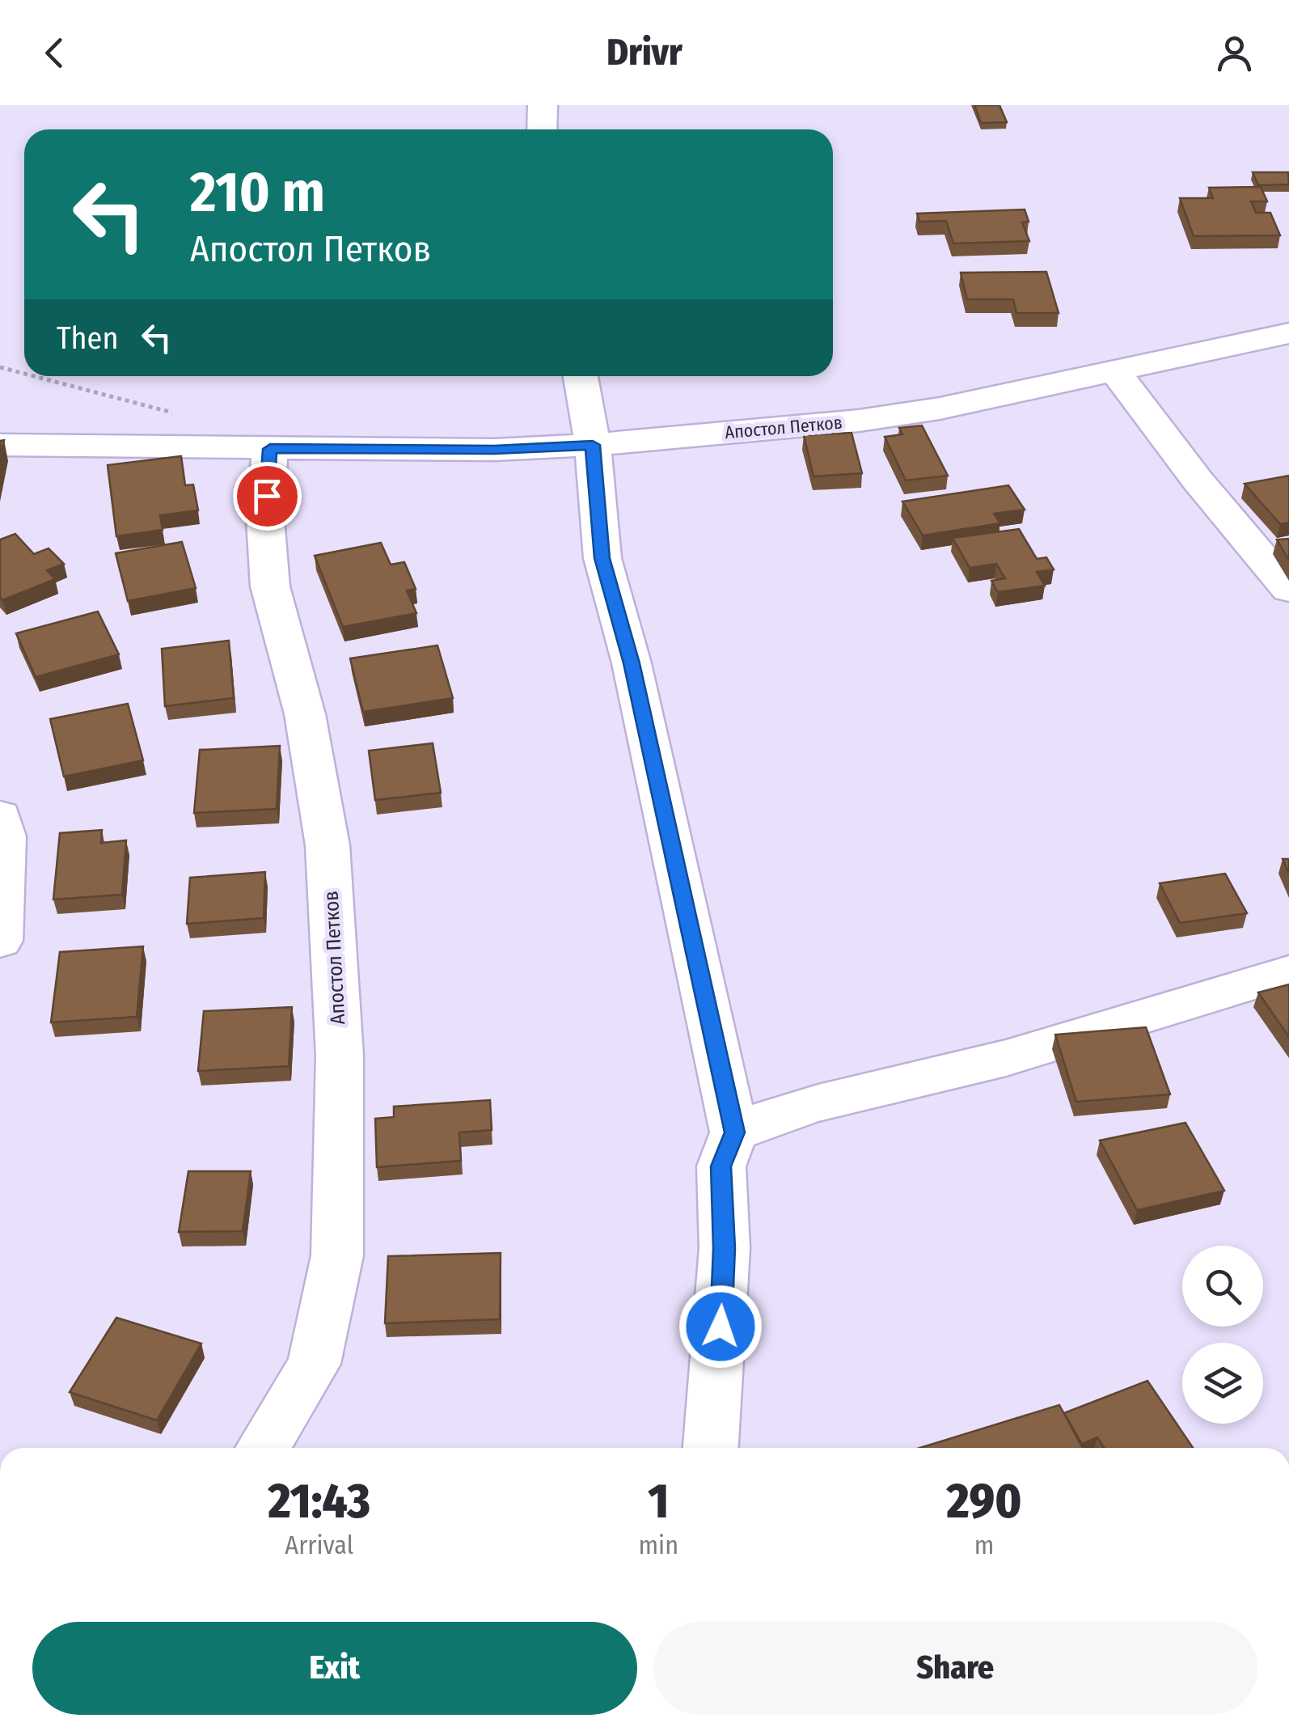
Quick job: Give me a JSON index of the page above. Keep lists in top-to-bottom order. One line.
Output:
{"streets":{"street":["Апостол Петков"]},"page":{"header":"Drivr","turn":["210 m","Апостол Петков"],"then":"Then","eta":["21:43","Arrival","1","min","290","m"],"buttons":["Exit","Share"]}}
